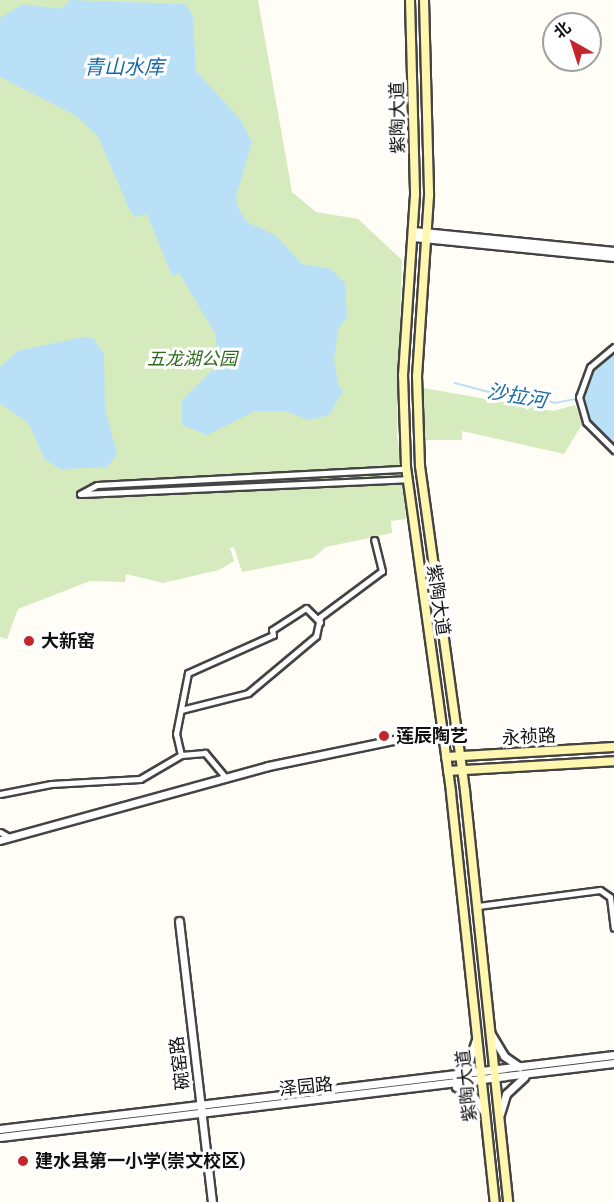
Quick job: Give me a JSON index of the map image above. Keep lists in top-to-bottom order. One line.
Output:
{"streets":{"main road":["紫陶大道","永祯路"],"street":["碗窑路","泽园路"]},"crossings":[["紫陶大道","永祯路"],["紫陶大道","泽园路"],["碗窑路","泽园路"]],"water":["青山水库","沙拉河"],"parks":["五龙湖公园"],"places":["大新窑","莲辰陶艺","建水县第一小学(崇文校区)"],"north":"top left"}
